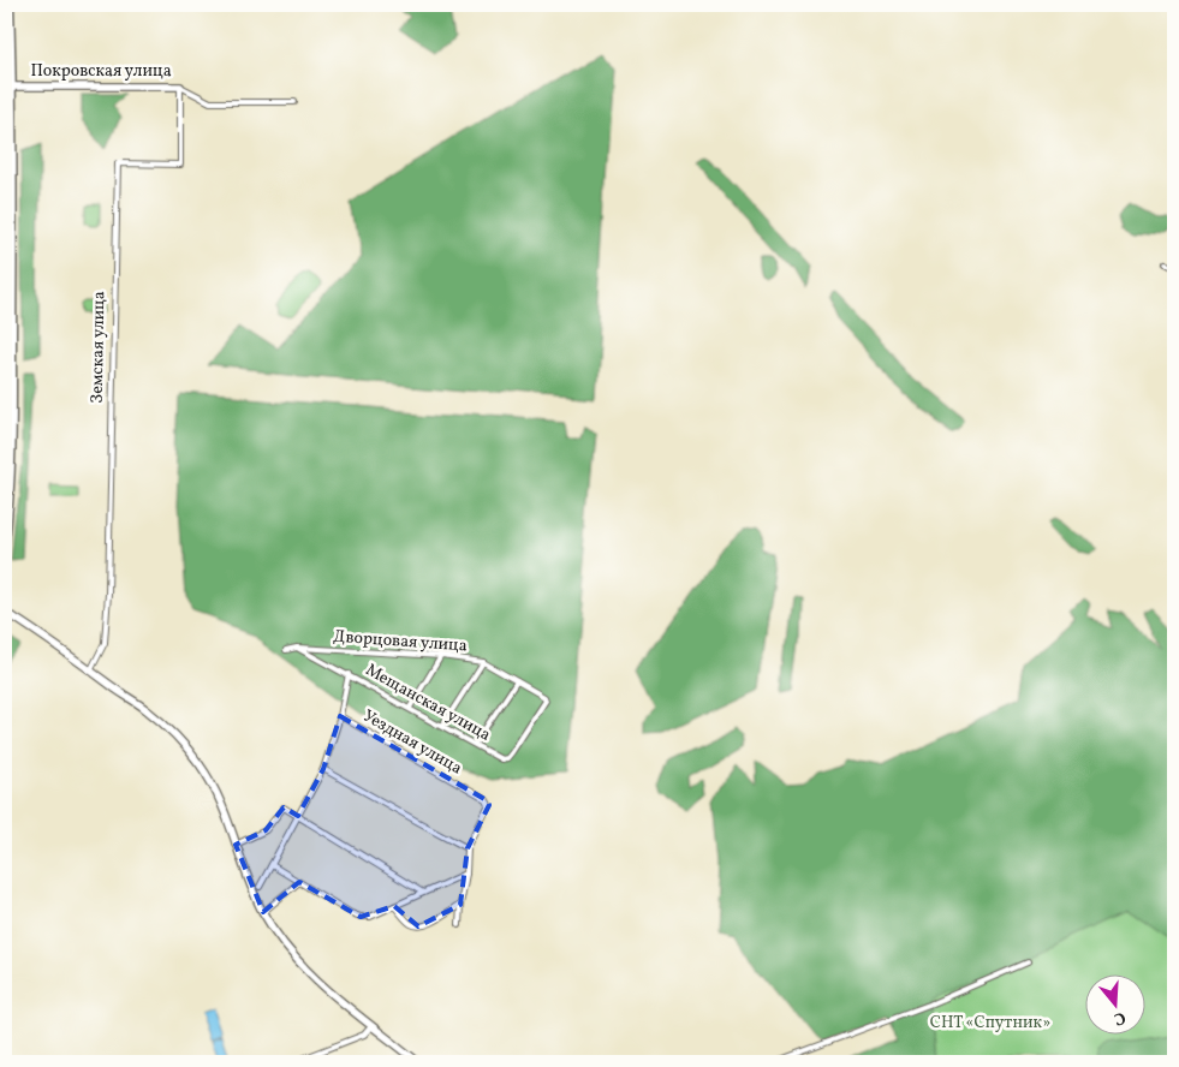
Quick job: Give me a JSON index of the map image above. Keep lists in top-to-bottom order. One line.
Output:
{"streets":{"street":["Покровская улица","Земская улица","Дворцовая улица","Мещанская улица","Уездная улица"]},"crossings":[["Покровская улица","Земская улица"],["Дворцовая улица","Мещанская улица"]],"parks":["СНТ «Спутник»"],"north":"bottom"}
